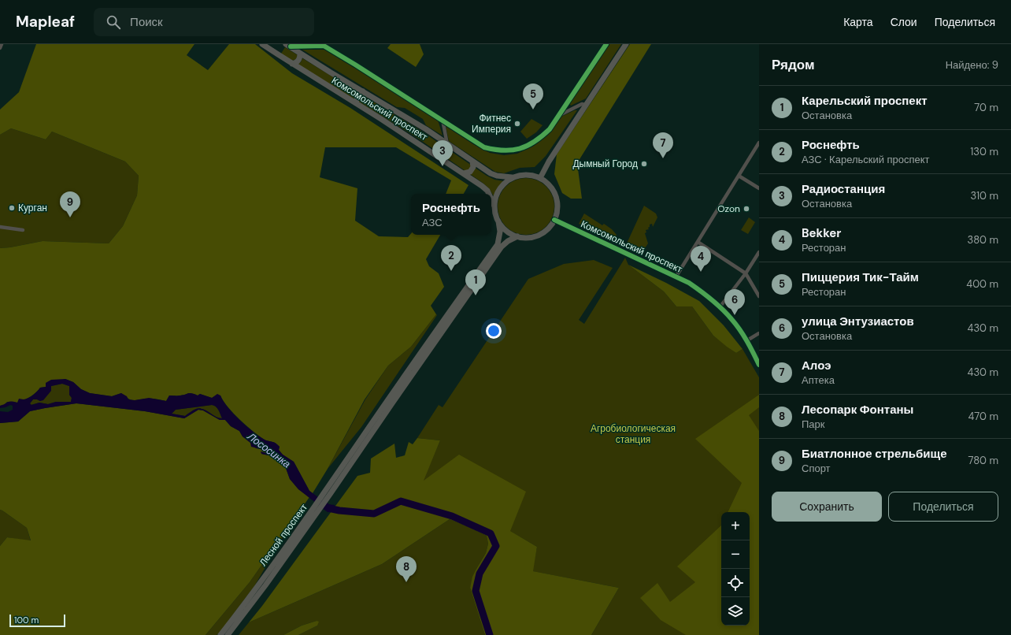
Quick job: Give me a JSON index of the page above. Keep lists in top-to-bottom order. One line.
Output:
{"streets":{"main road":["Комсомольский проспект","Лесной проспект"]},"water":["Лососинка"],"parks":["Агробиологическая станция"],"places":["Фитнес Империя","Дымный Город","Курган","Ozon"],"scale_bar":"100 m","page":{"header":"Mapleaf","search":"Поиск","nav":["Карта","Слои","Поделиться"],"heading":["Рядом","Найдено: 9"],"pins":["5","7","3","9","2","4","1","6","8"],"list":[{"mark":"1","name":"Карельский проспект","note":"Остановка","value":"70 m"},{"mark":"2","name":"Роснефть","note":"АЗС · Карельский проспект","value":"130 m"},{"mark":"3","name":"Радиостанция","note":"Остановка","value":"310 m"},{"mark":"4","name":"Bekker","note":"Ресторан","value":"380 m"},{"mark":"5","name":"Пиццерия Тик-Тайм","note":"Ресторан","value":"400 m"},{"mark":"6","name":"улица Энтузиастов","note":"Остановка","value":"430 m"},{"mark":"7","name":"Алоэ","note":"Аптека","value":"430 m"},{"mark":"8","name":"Лесопарк Фонтаны","note":"Парк","value":"470 m"},{"mark":"9","name":"Биатлонное стрельбище","note":"Спорт","value":"780 m"}],"popup":["Роснефть","АЗС"],"buttons":["Сохранить","Поделиться"],"map_buttons":["+","−"],"scale":"100 m"}}
